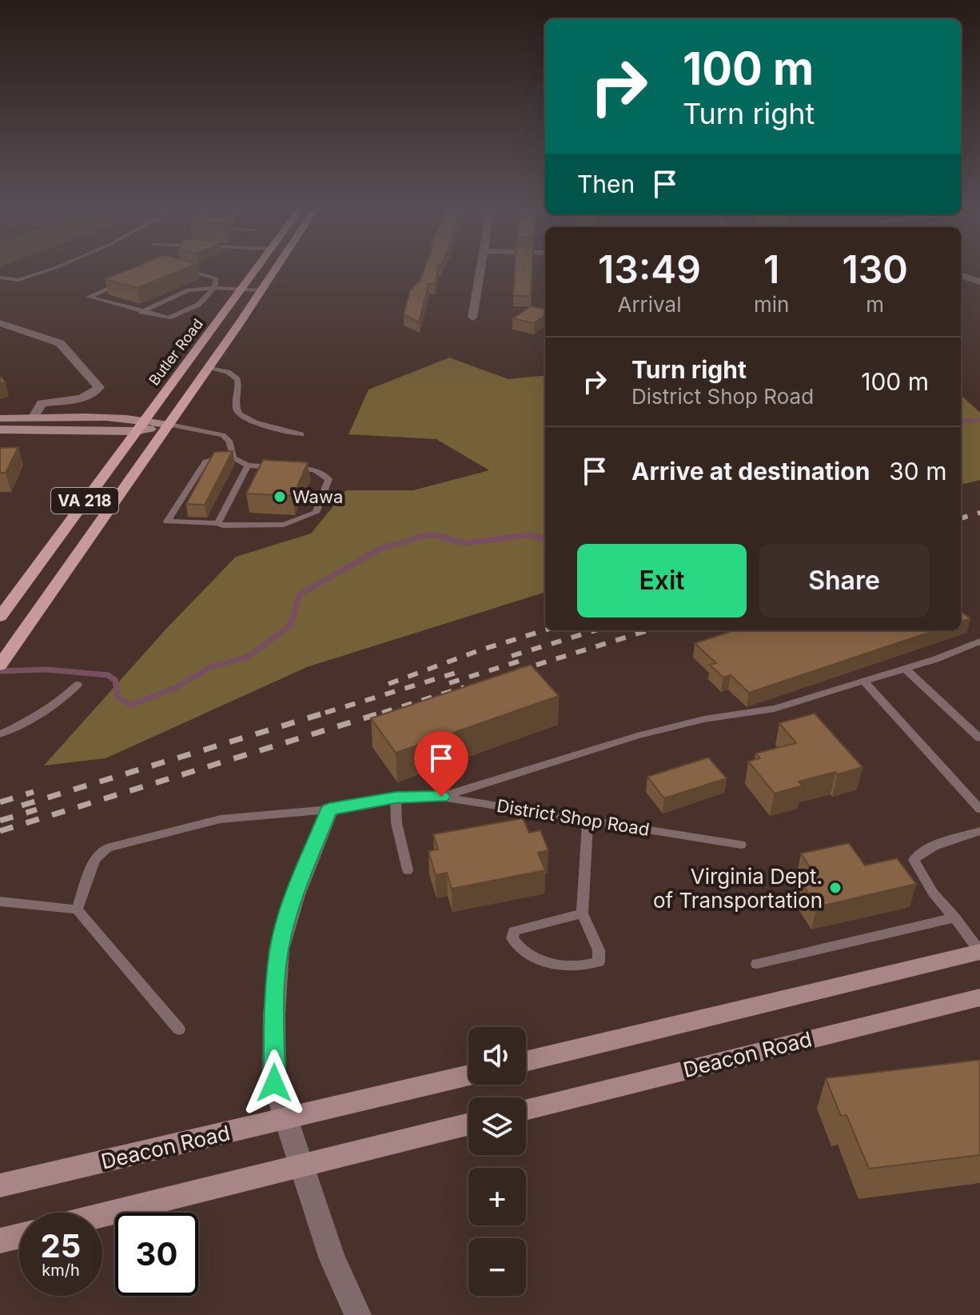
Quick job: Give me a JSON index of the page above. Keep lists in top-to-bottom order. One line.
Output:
{"streets":{"main road":["Butler Road","VA 218","Deacon Road"],"lane":["District Shop Road"]},"crossings":[["Butler Road","VA 218"]],"places":["Wawa","Virginia Dept. of Transportation"],"page":{"turn":["100 m","Turn right"],"then":"Then","eta":["13:49","Arrival","1","min","130","m"],"list":[{"name":"Turn right","note":"District Shop Road","value":"100 m"},{"name":"Arrive at destination","value":"30 m"}],"buttons":["Exit","Share"],"map_buttons":["+","−"],"speed":"25 km/h","limit":"30"}}
